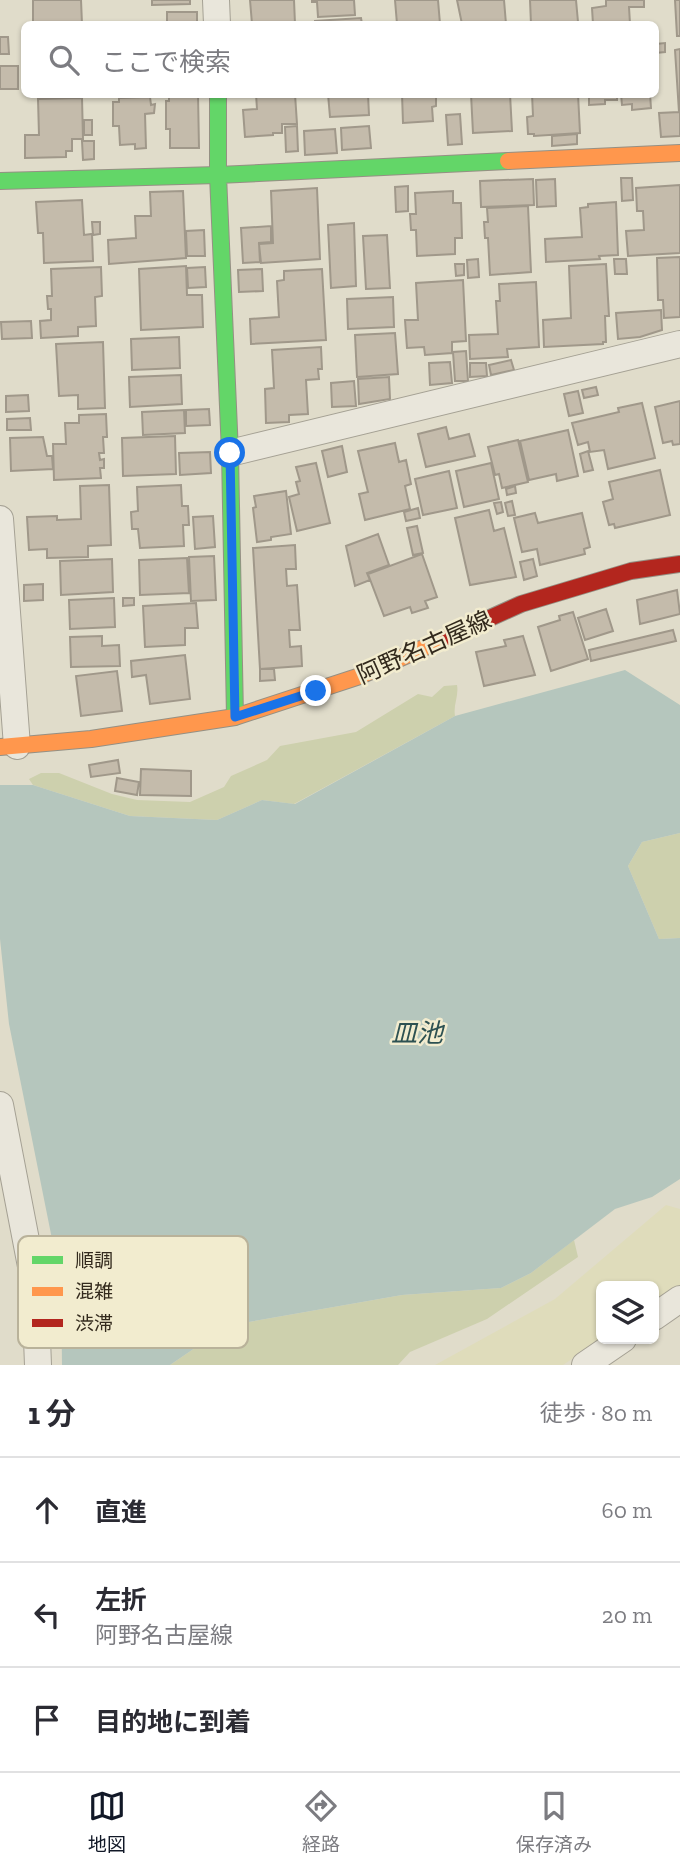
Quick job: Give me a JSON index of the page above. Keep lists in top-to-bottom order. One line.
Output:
{"streets":{"street":["阿野名古屋線"]},"water":["皿池"],"legend":["順調","混雑","渋滞"],"page":{"search":"ここで検索","heading":["1 分","徒歩 · 80 m"],"list":[["直進","60 m"],["左折","阿野名古屋線","20 m"],"目的地に到着"],"nav":["地図","経路","保存済み"]}}
